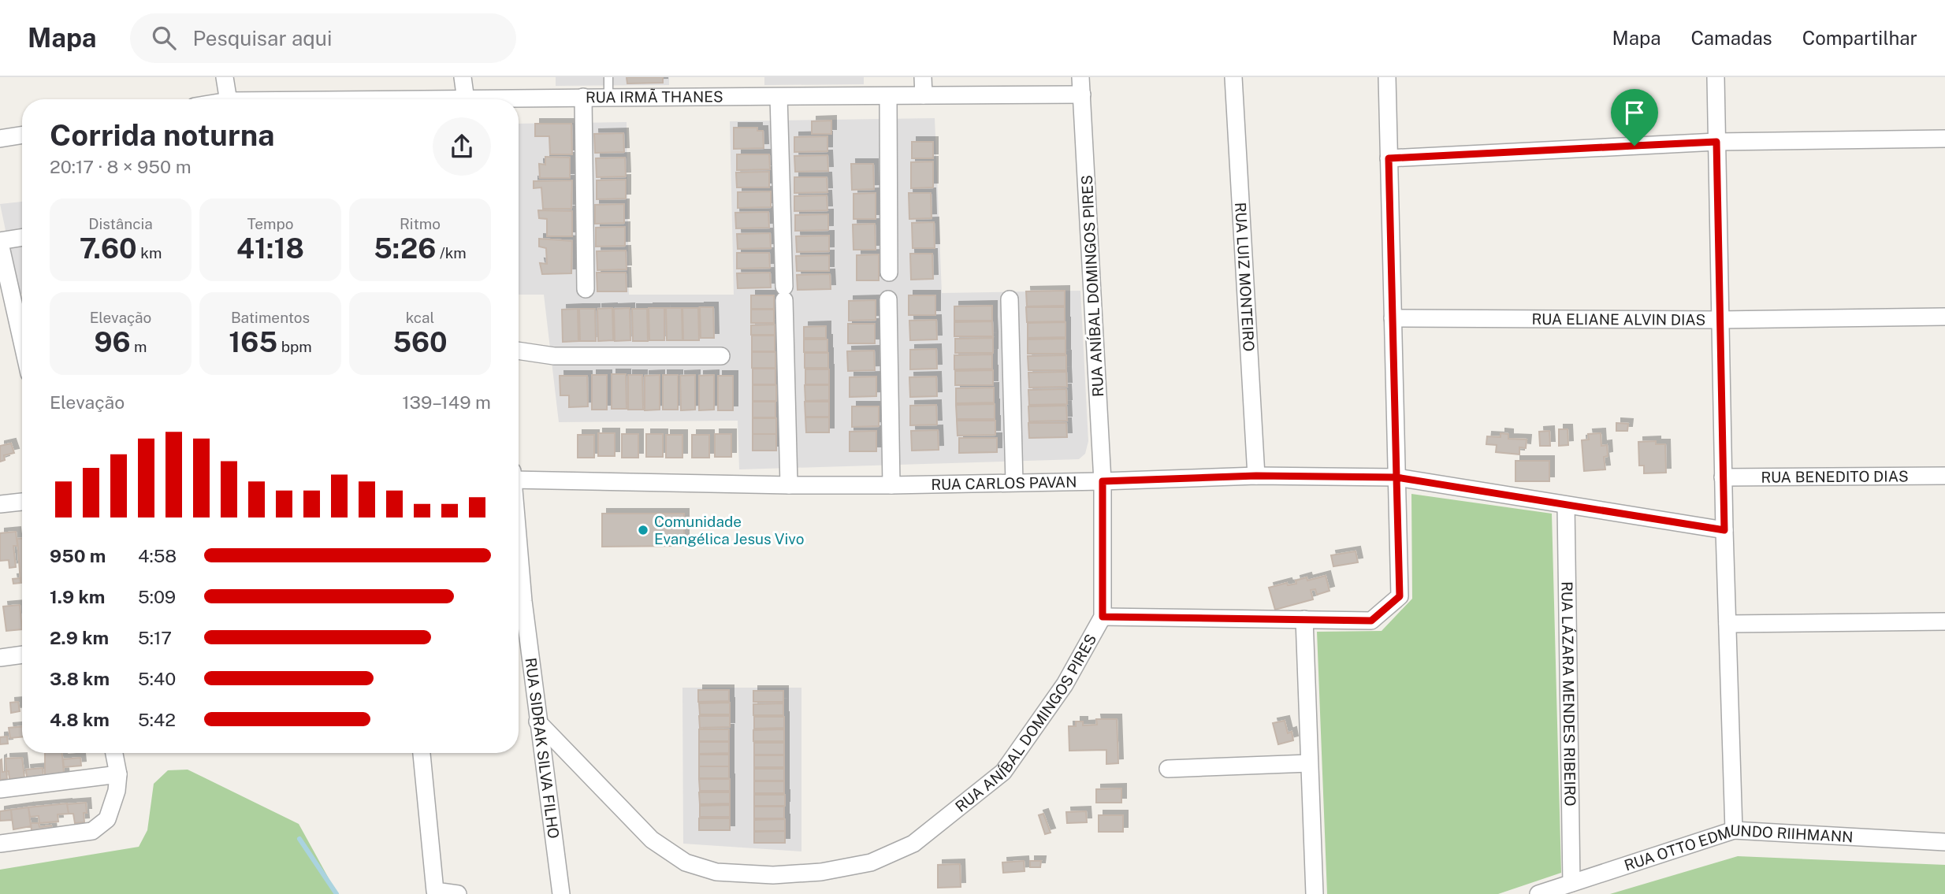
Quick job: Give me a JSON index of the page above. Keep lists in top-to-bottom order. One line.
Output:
{"streets":{"street":["RUA IRMÃ THANES","RUA LUIZ MONTEIRO","RUA ANÍBAL DOMINGOS PIRES","RUA ELIANE ALVIN DIAS","RUA BENEDITO DIAS","RUA CARLOS PAVAN","RUA LÁZARA MENDES RIBEIRO","RUA SIDRAK SILVA FILHO","RUA OTTO EDMUNDO RIIHMANN"]},"crossings":[["RUA IRMÃ THANES","RUA ANÍBAL DOMINGOS PIRES"],["RUA LUIZ MONTEIRO","RUA CARLOS PAVAN"],["RUA ANÍBAL DOMINGOS PIRES","RUA CARLOS PAVAN"],["RUA ANÍBAL DOMINGOS PIRES","RUA SIDRAK SILVA FILHO"],["RUA CARLOS PAVAN","RUA LÁZARA MENDES RIBEIRO"],["RUA LÁZARA MENDES RIBEIRO","RUA OTTO EDMUNDO RIIHMANN"]],"places":["Comunidade Evangélica Jesus Vivo"],"page":{"header":"Mapa","search":"Pesquisar aqui","nav":["Mapa","Camadas","Compartilhar"],"heading":["Corrida noturna","20:17 · 8 × 950 m"],"stats":[["Distância","7.60 km"],["Tempo","41:18"],["Ritmo","5:26 /km"],["Elevação","96 m"],["Batimentos","165 bpm"],["kcal","560"]],"chart":["Elevação","139–149 m"],"list":[{"name":"950 m","note":"4:58"},{"name":"1.9 km","note":"5:09"},{"name":"2.9 km","note":"5:17"},{"name":"3.8 km","note":"5:40"},{"name":"4.8 km","note":"5:42"}]}}
